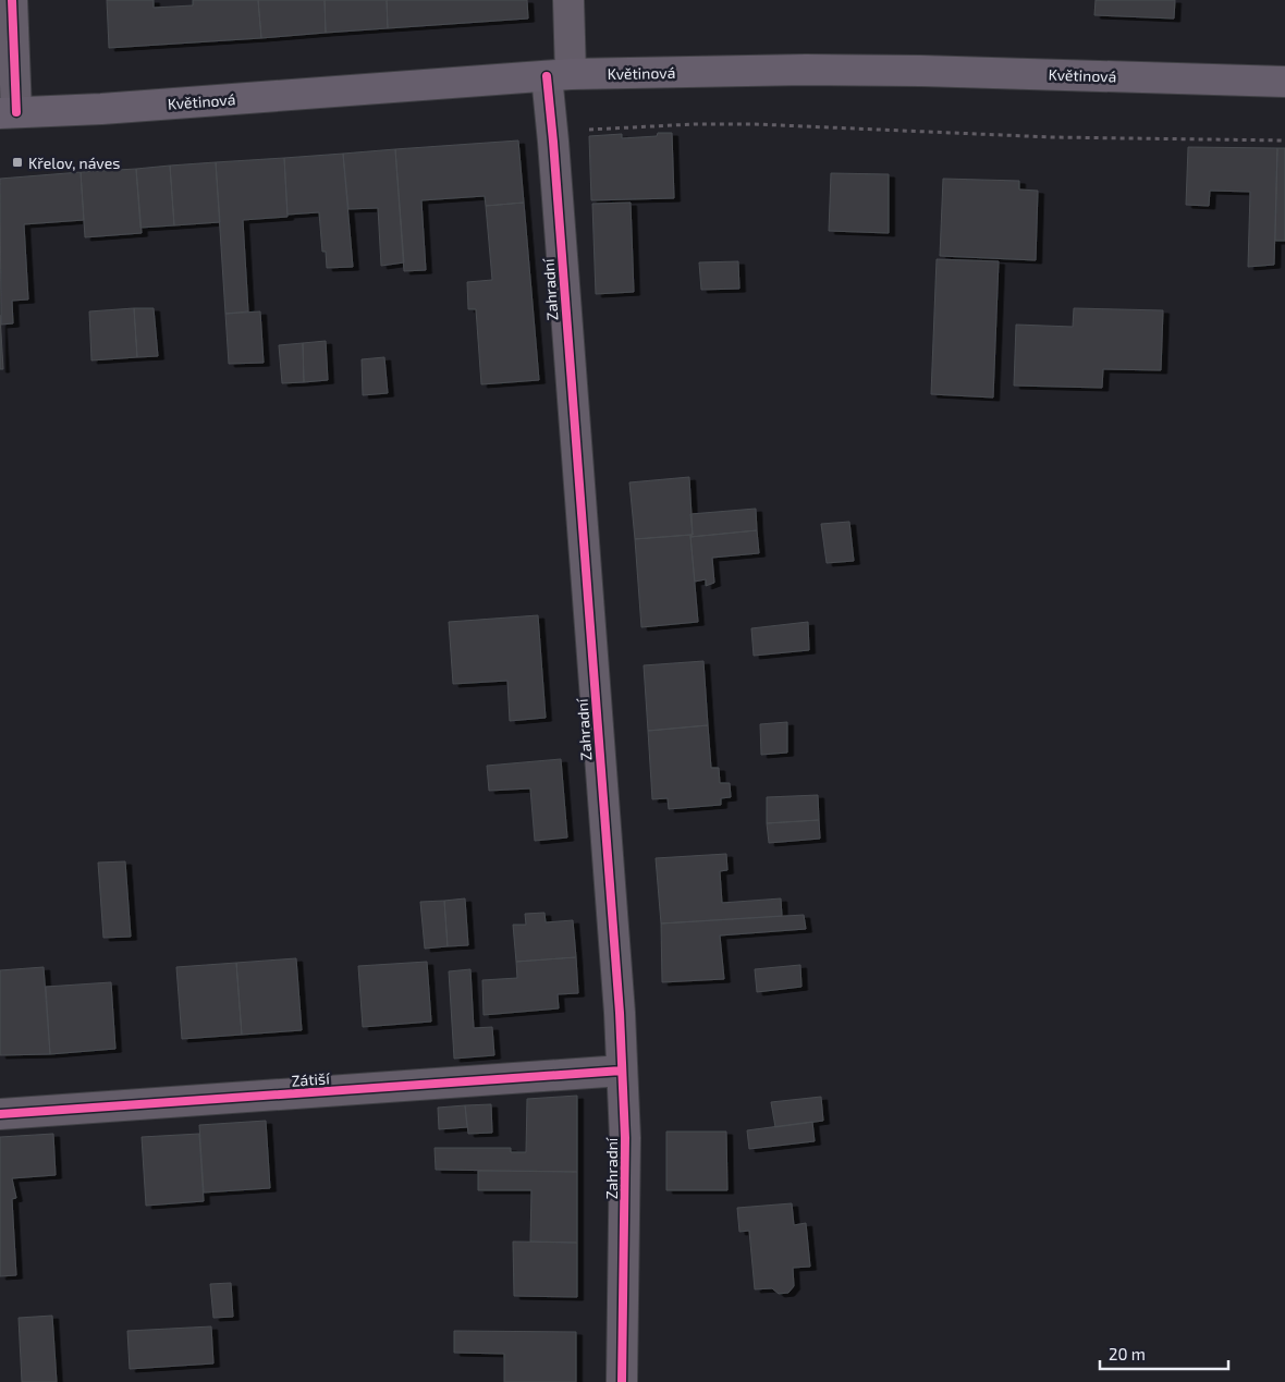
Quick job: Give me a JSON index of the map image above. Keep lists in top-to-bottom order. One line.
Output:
{"streets":{"main road":["Květinová"],"street":["Zahradní","Zátiší"]},"crossings":[["Květinová","Zahradní"],["Zahradní","Zátiší"]],"places":{"transit":["Křelov, náves"]},"scale_bar":"20 m"}
